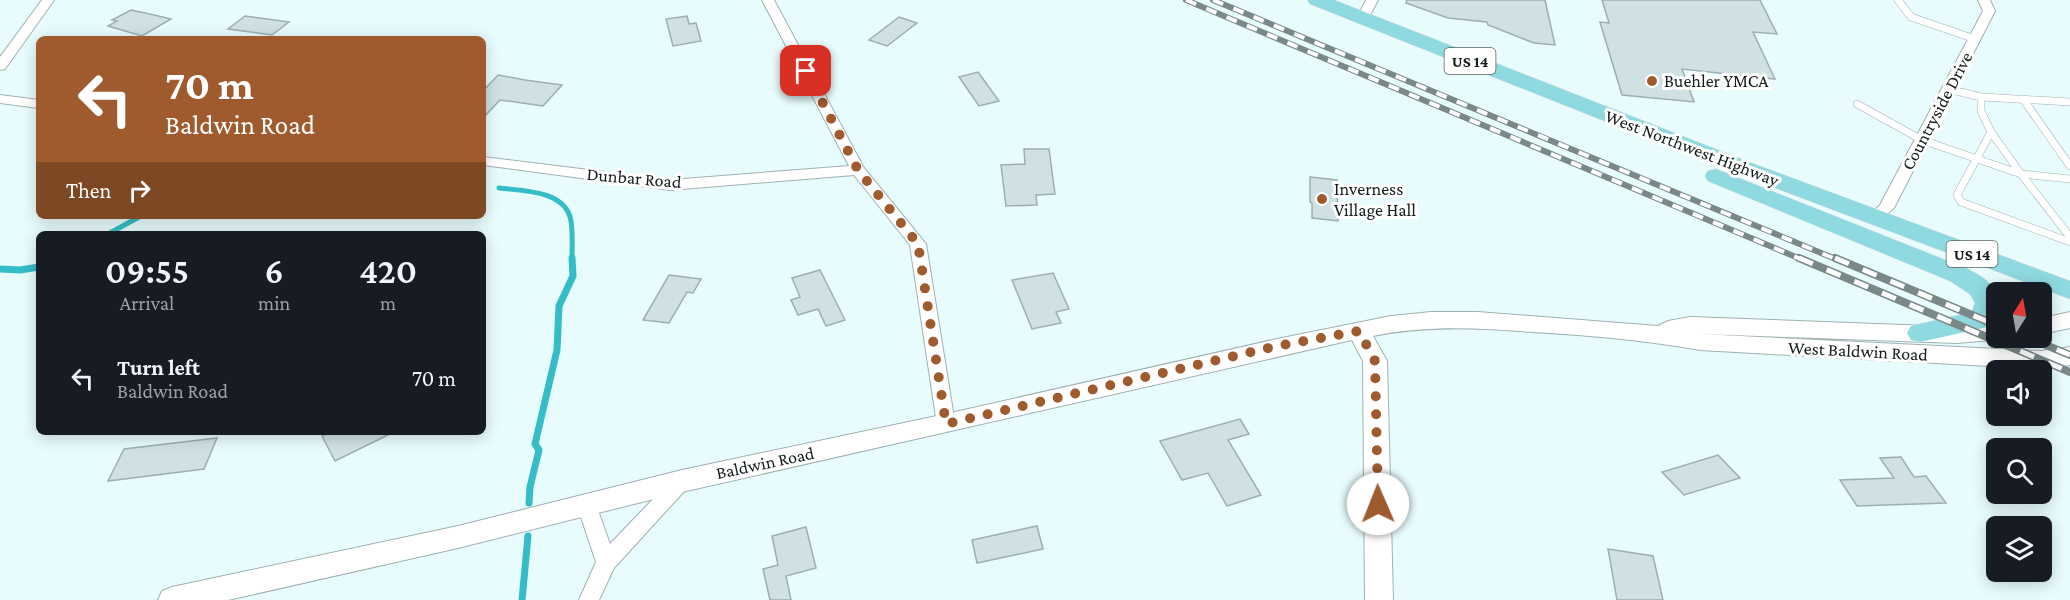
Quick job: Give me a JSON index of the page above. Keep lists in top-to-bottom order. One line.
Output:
{"streets":{"main road":["US 14","West Northwest Highway","West Baldwin Road","Baldwin Road"],"street":["Countryside Drive","Dunbar Road"]},"crossings":[["Countryside Drive","West Northwest Highway"],["West Baldwin Road","Baldwin Road"]],"places":["Buehler YMCA","Inverness Village Hall"],"north":"top","page":{"turn":["70 m","Baldwin Road"],"then":"Then","eta":["09:55","Arrival","6","min","420","m"],"list":[{"name":"Turn left","note":"Baldwin Road","value":"70 m"}]}}
